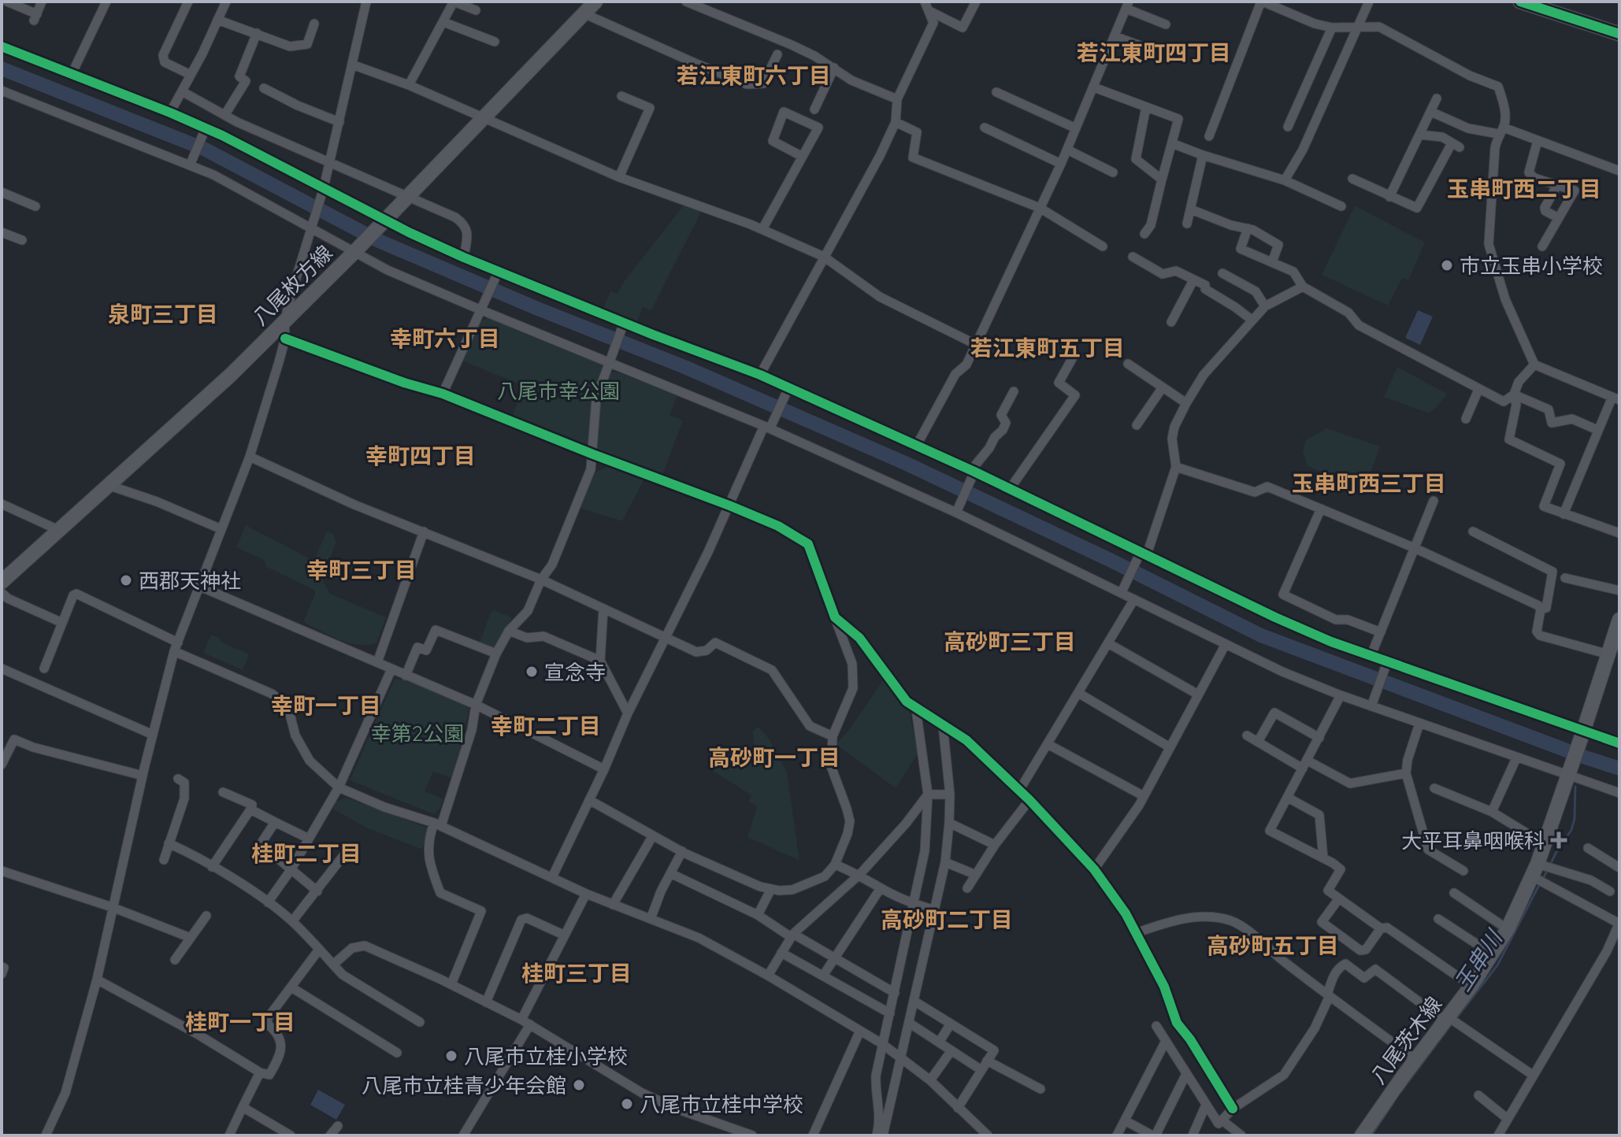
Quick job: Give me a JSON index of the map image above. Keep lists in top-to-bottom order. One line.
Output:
{"streets":{"main road":["八尾枚方線","八尾茨木線"]},"districts":["若江東町四丁目","若江東町六丁目","玉串町西二丁目","泉町三丁目","幸町六丁目","若江東町五丁目","幸町四丁目","玉串町西三丁目","幸町三丁目","高砂町三丁目","幸町一丁目","幸町二丁目","高砂町一丁目","桂町二丁目","高砂町二丁目","高砂町五丁目","桂町三丁目","桂町一丁目"],"water":["玉串川"],"parks":["八尾市幸公園","幸第2公園"],"places":{"other":["市立玉串小学校","西郡天神社","宣念寺","八尾市立桂小学校","八尾市立桂青少年会館","八尾市立桂中学校"],"health":["大平耳鼻咽喉科"]}}
